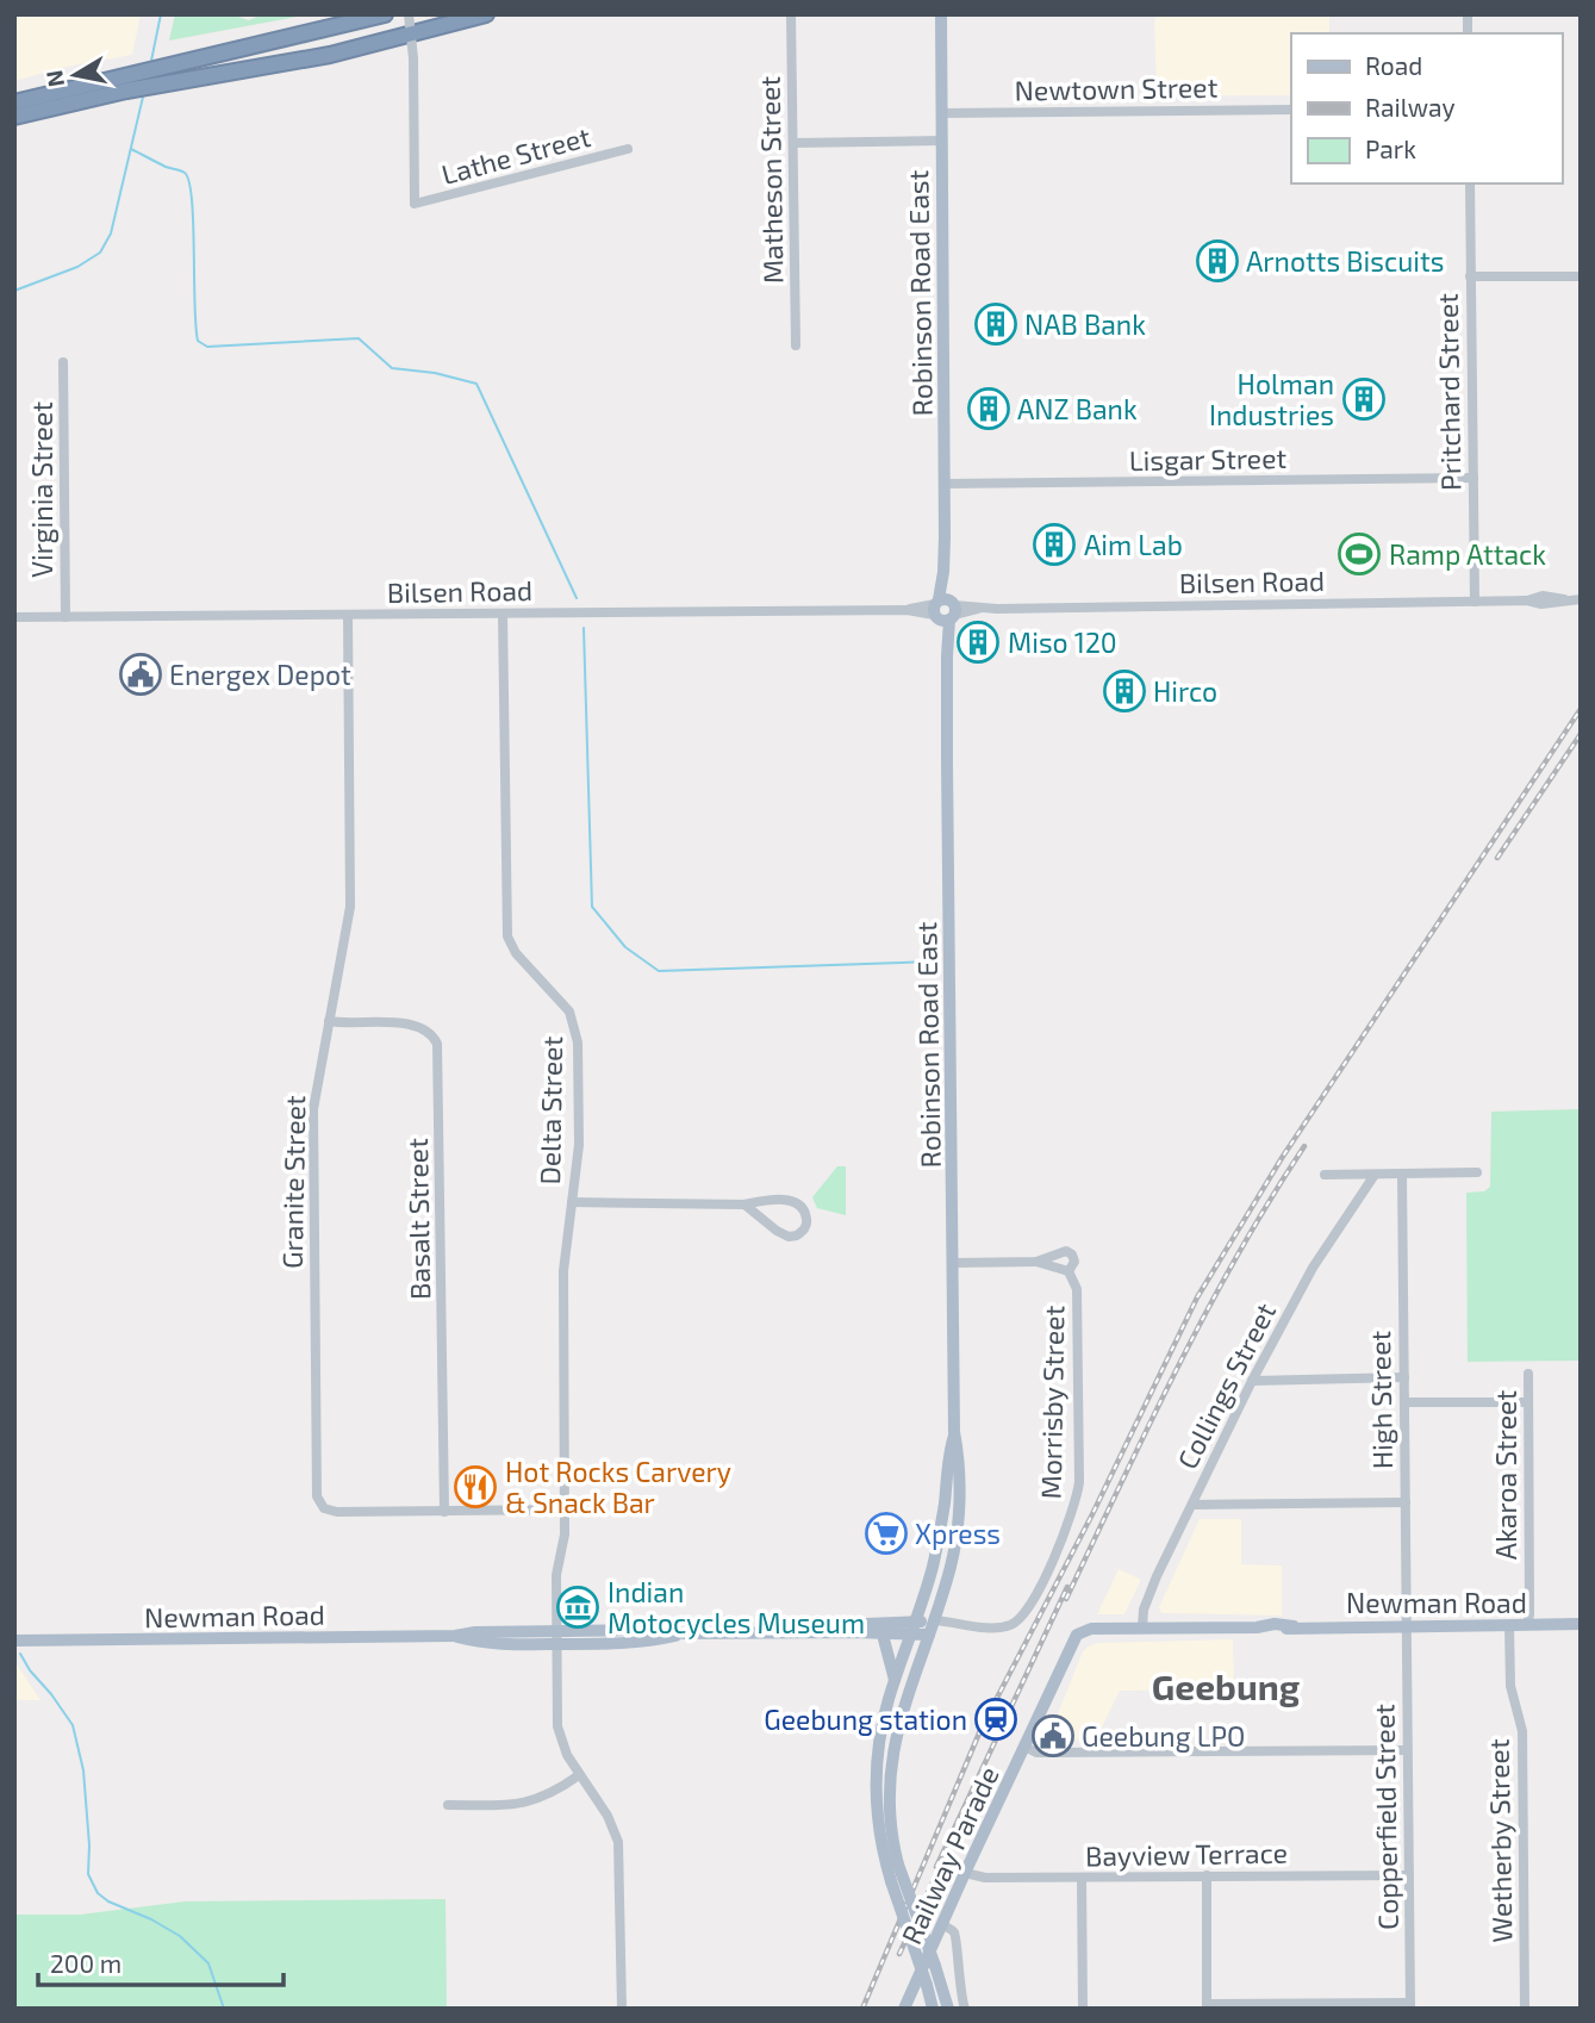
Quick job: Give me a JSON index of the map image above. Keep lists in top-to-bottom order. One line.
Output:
{"streets":{"main road":["Robinson Road East","Newman Road","Railway Parade"],"street":["Newtown Street","Lathe Street","Matheson Street","Pritchard Street","Lisgar Street","Virginia Street","Bilsen Road","Delta Street","Granite Street","Basalt Street","Collings Street","High Street","Morrisby Street","Akaroa Street","Copperfield Street","Wetherby Street","Bayview Terrace"]},"crossings":[["Newtown Street","Robinson Road East"],["Robinson Road East","Lisgar Street"],["Robinson Road East","Bilsen Road"],["Robinson Road East","Morrisby Street"],["Robinson Road East","Newman Road"],["Pritchard Street","Lisgar Street"],["Pritchard Street","Bilsen Road"],["Virginia Street","Bilsen Road"],["Bilsen Road","Delta Street"],["Bilsen Road","Granite Street"],["Delta Street","Granite Street"],["Delta Street","Newman Road"],["Granite Street","Basalt Street"],["Collings Street","Newman Road"],["High Street","Newman Road"],["High Street","Copperfield Street"],["Morrisby Street","Newman Road"],["Akaroa Street","Newman Road"],["Newman Road","Copperfield Street"],["Newman Road","Wetherby Street"],["Newman Road","Railway Parade"],["Copperfield Street","Bayview Terrace"],["Bayview Terrace","Railway Parade"]],"districts":["Geebung"],"places":{"building":["Arnotts Biscuits","NAB Bank","Holman Industries","ANZ Bank","Aim Lab","Miso 120","Hirco"],"sports":["Ramp Attack"],"public building":["Energex Depot","Geebung LPO"],"restaurant":["Hot Rocks Carvery & Snack Bar"],"supermarket":["Xpress"],"museum":["Indian Motocycles Museum"],"station":["Geebung station"]},"legend":["Road","Railway","Park"],"scale_bar":"200 m","north":"left"}
